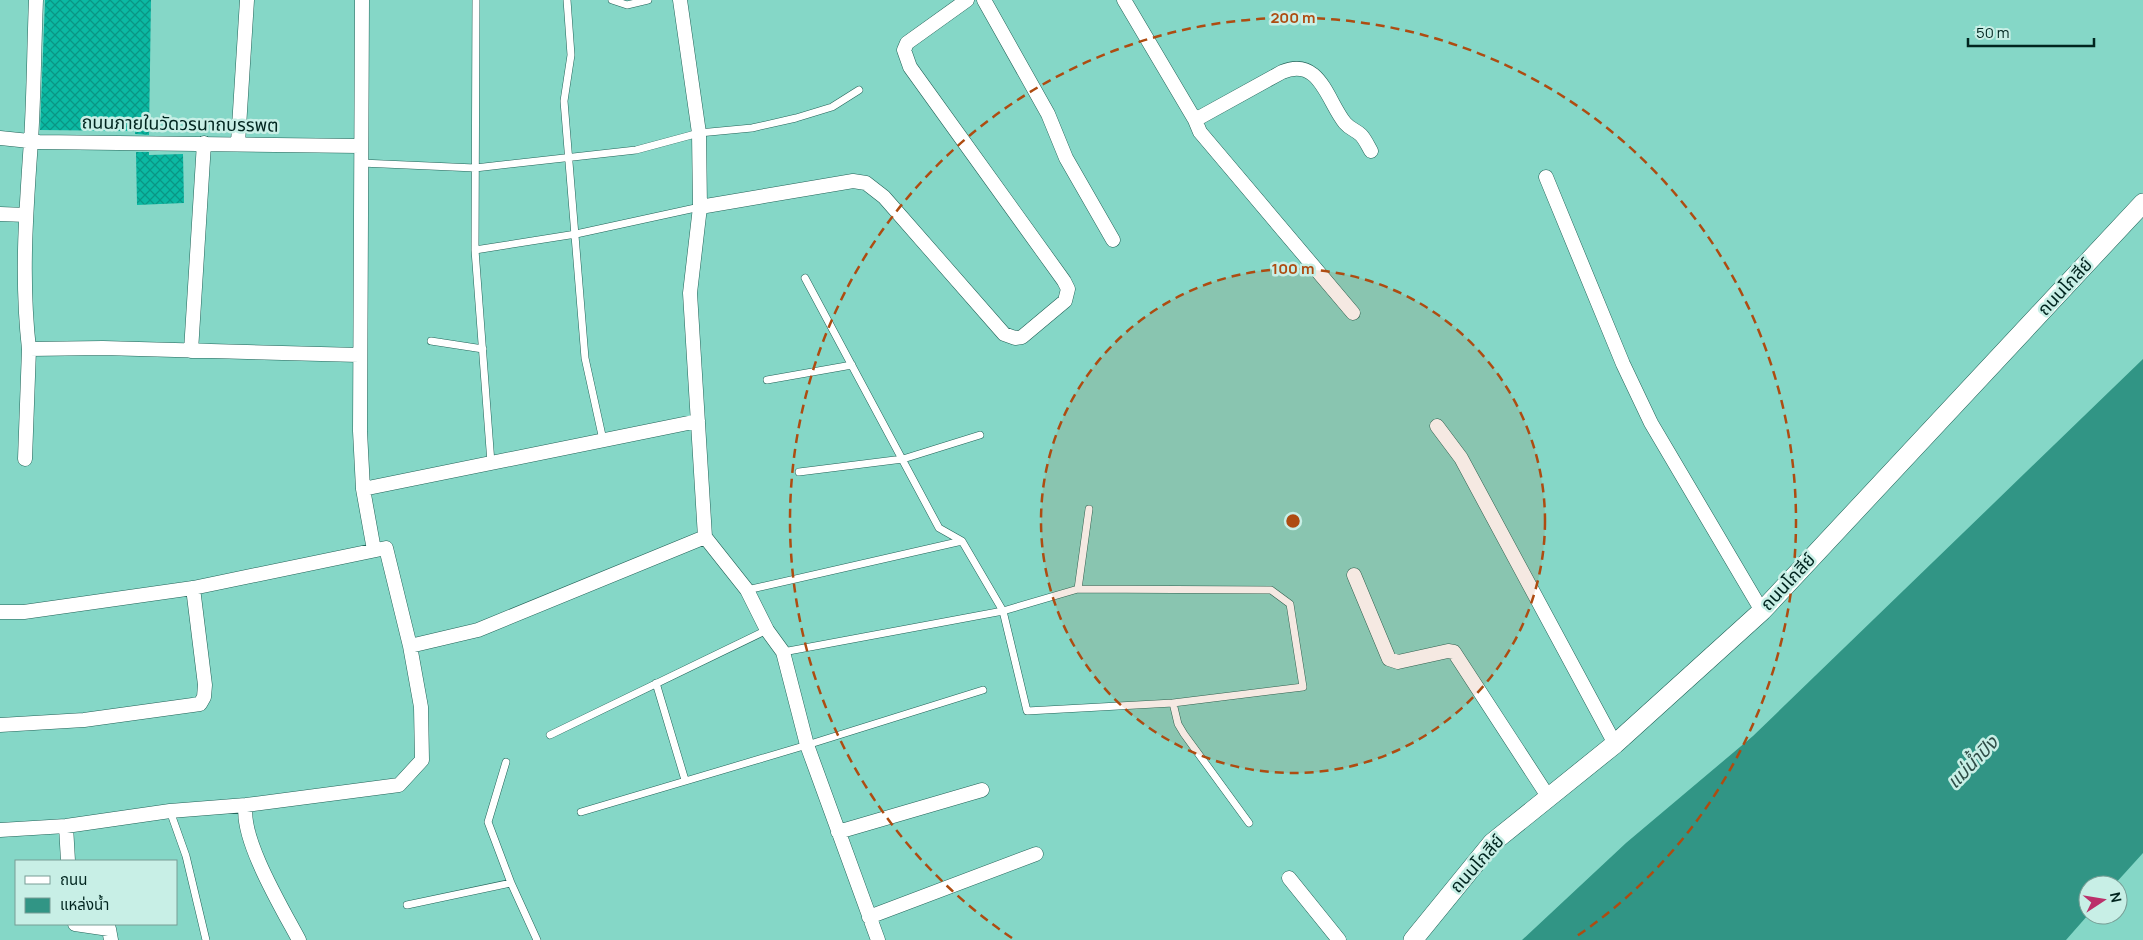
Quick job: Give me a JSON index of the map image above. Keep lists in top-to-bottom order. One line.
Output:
{"streets":{"street":["ถนนภายในวัดวรนาถบรรพต","ถนนโกสีย์"]},"water":["แม่น้ำปิง"],"legend":["ถนน","แหล่งน้ำ"],"scale_bar":"50 m","north":"right","rings":["200 m","100 m"]}
